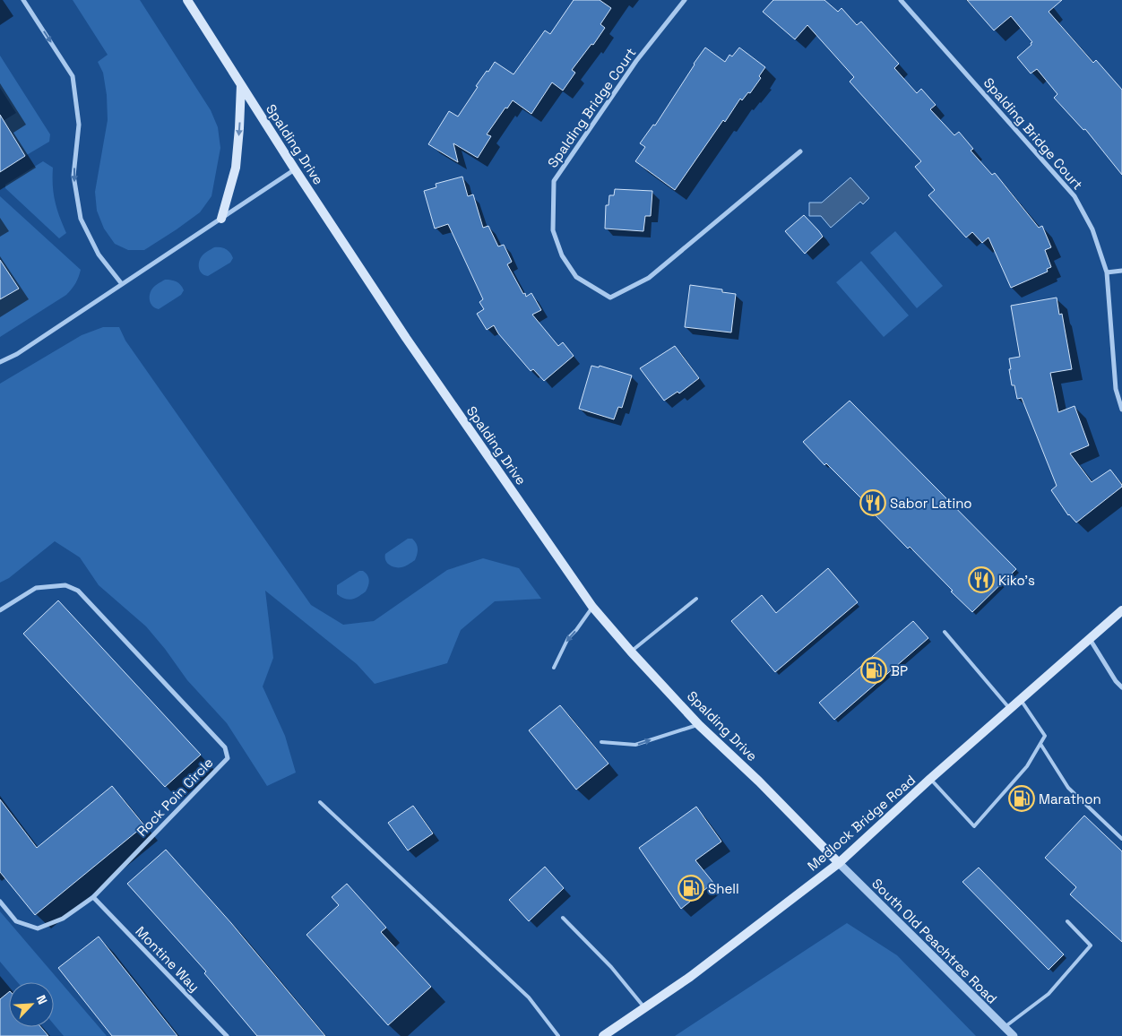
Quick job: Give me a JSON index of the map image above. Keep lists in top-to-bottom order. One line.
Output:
{"streets":{"main road":["Spalding Drive","Medlock Bridge Road"],"street":["Spalding Bridge Court","Rock Poin Circle","South Old Peachtree Road","Montine Way"]},"crossings":[["Spalding Drive","Medlock Bridge Road"],["Spalding Drive","South Old Peachtree Road"],["Rock Poin Circle","Montine Way"],["Medlock Bridge Road","South Old Peachtree Road"]],"places":{"restaurant":["Sabor Latino","Kiko's"],"fuel station":["BP","Marathon","Shell"]},"north":"top right"}
